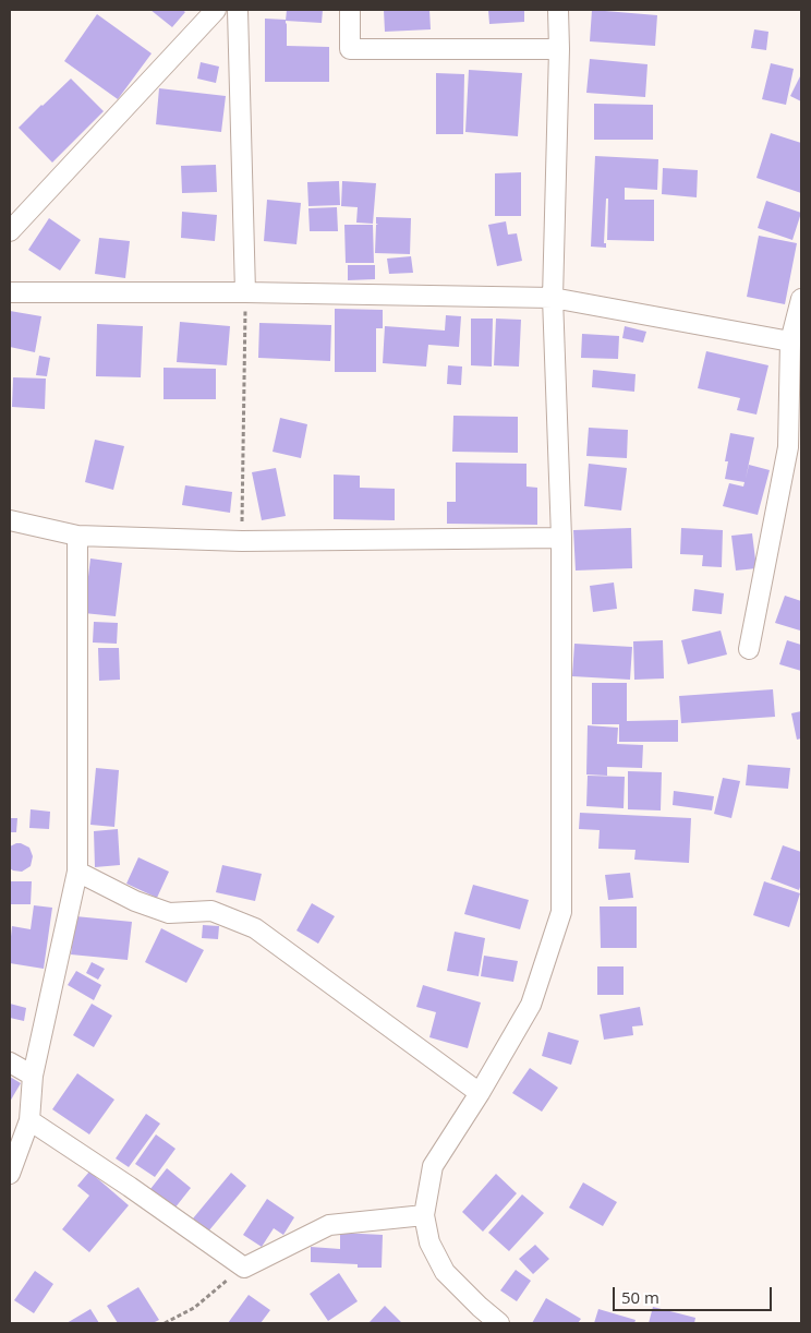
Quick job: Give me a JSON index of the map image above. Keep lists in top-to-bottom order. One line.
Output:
{"scale_bar":"50 m"}
